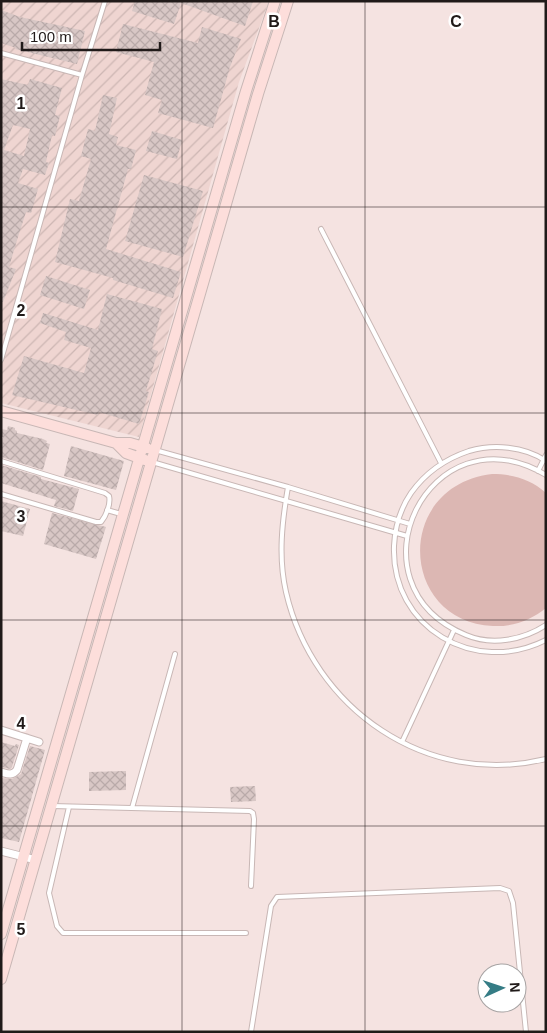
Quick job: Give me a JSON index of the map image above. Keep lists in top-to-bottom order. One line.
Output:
{"scale_bar":"100 m","north":"right","grid":{"columns":["B","C"],"rows":["1","2","3","4","5"]}}
